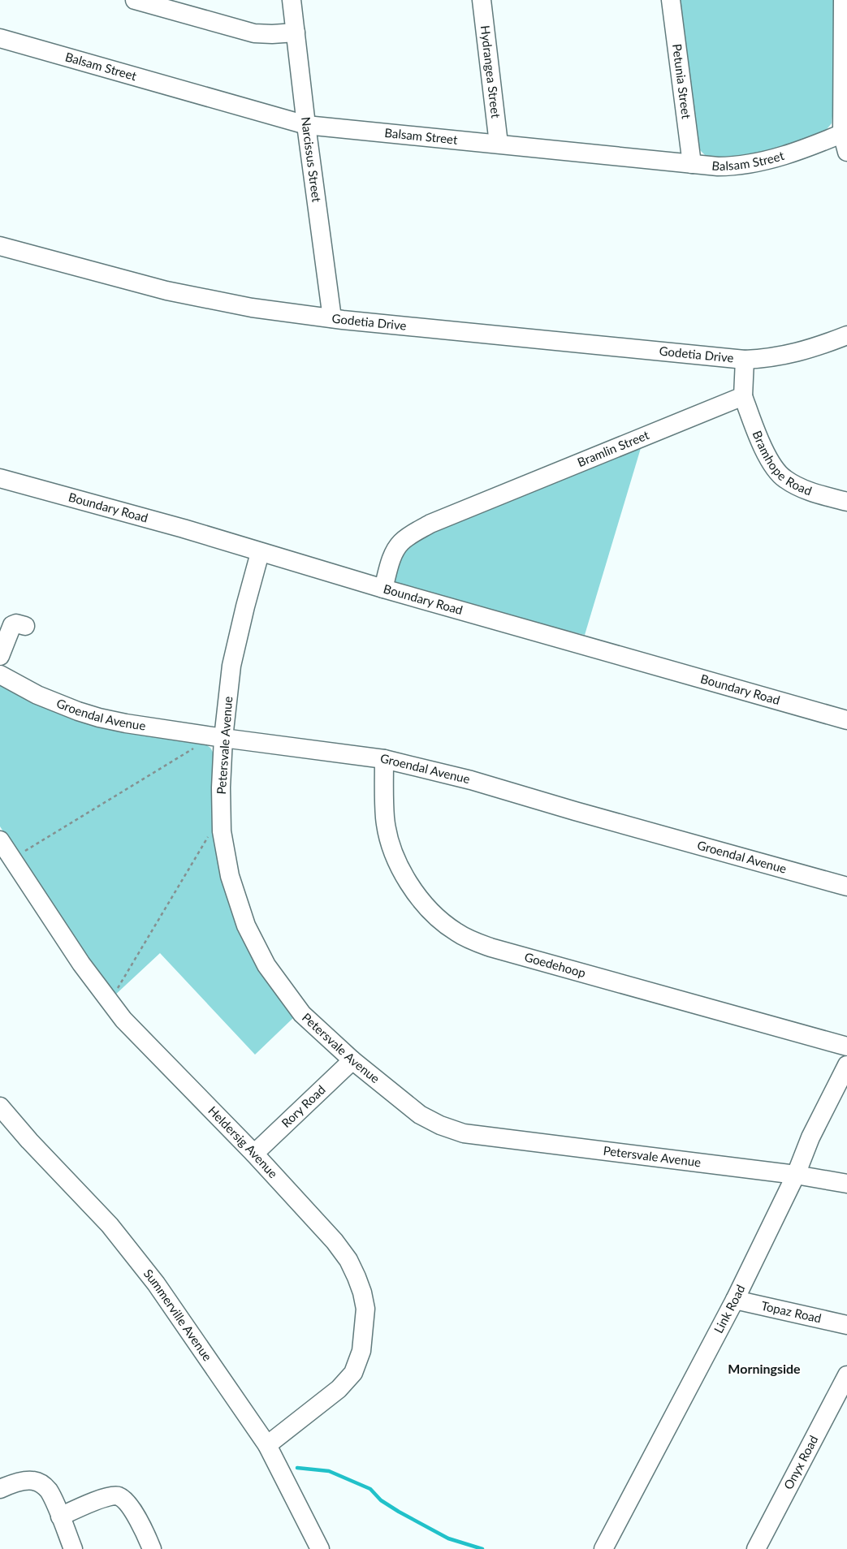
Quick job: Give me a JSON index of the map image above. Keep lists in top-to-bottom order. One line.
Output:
{"streets":{"street":["Balsam Street","Hydrangea Street","Petunia Street","Narcissus Street","Godetia Drive","Bramlin Street","Bramhope Road","Boundary Road","Groendal Avenue","Petersvale Avenue","Goedehoop","Rory Road","Heldersig Avenue","Link Road","Topaz Road","Summerville Avenue","Onyx Road"]},"crossings":[["Balsam Street","Hydrangea Street"],["Balsam Street","Petunia Street"],["Balsam Street","Narcissus Street"],["Narcissus Street","Godetia Drive"],["Bramlin Street","Bramhope Road"],["Bramlin Street","Boundary Road"],["Boundary Road","Petersvale Avenue"],["Groendal Avenue","Petersvale Avenue"],["Groendal Avenue","Goedehoop"],["Petersvale Avenue","Rory Road"],["Petersvale Avenue","Link Road"],["Rory Road","Heldersig Avenue"],["Heldersig Avenue","Summerville Avenue"],["Link Road","Topaz Road"]],"districts":["Morningside"]}
